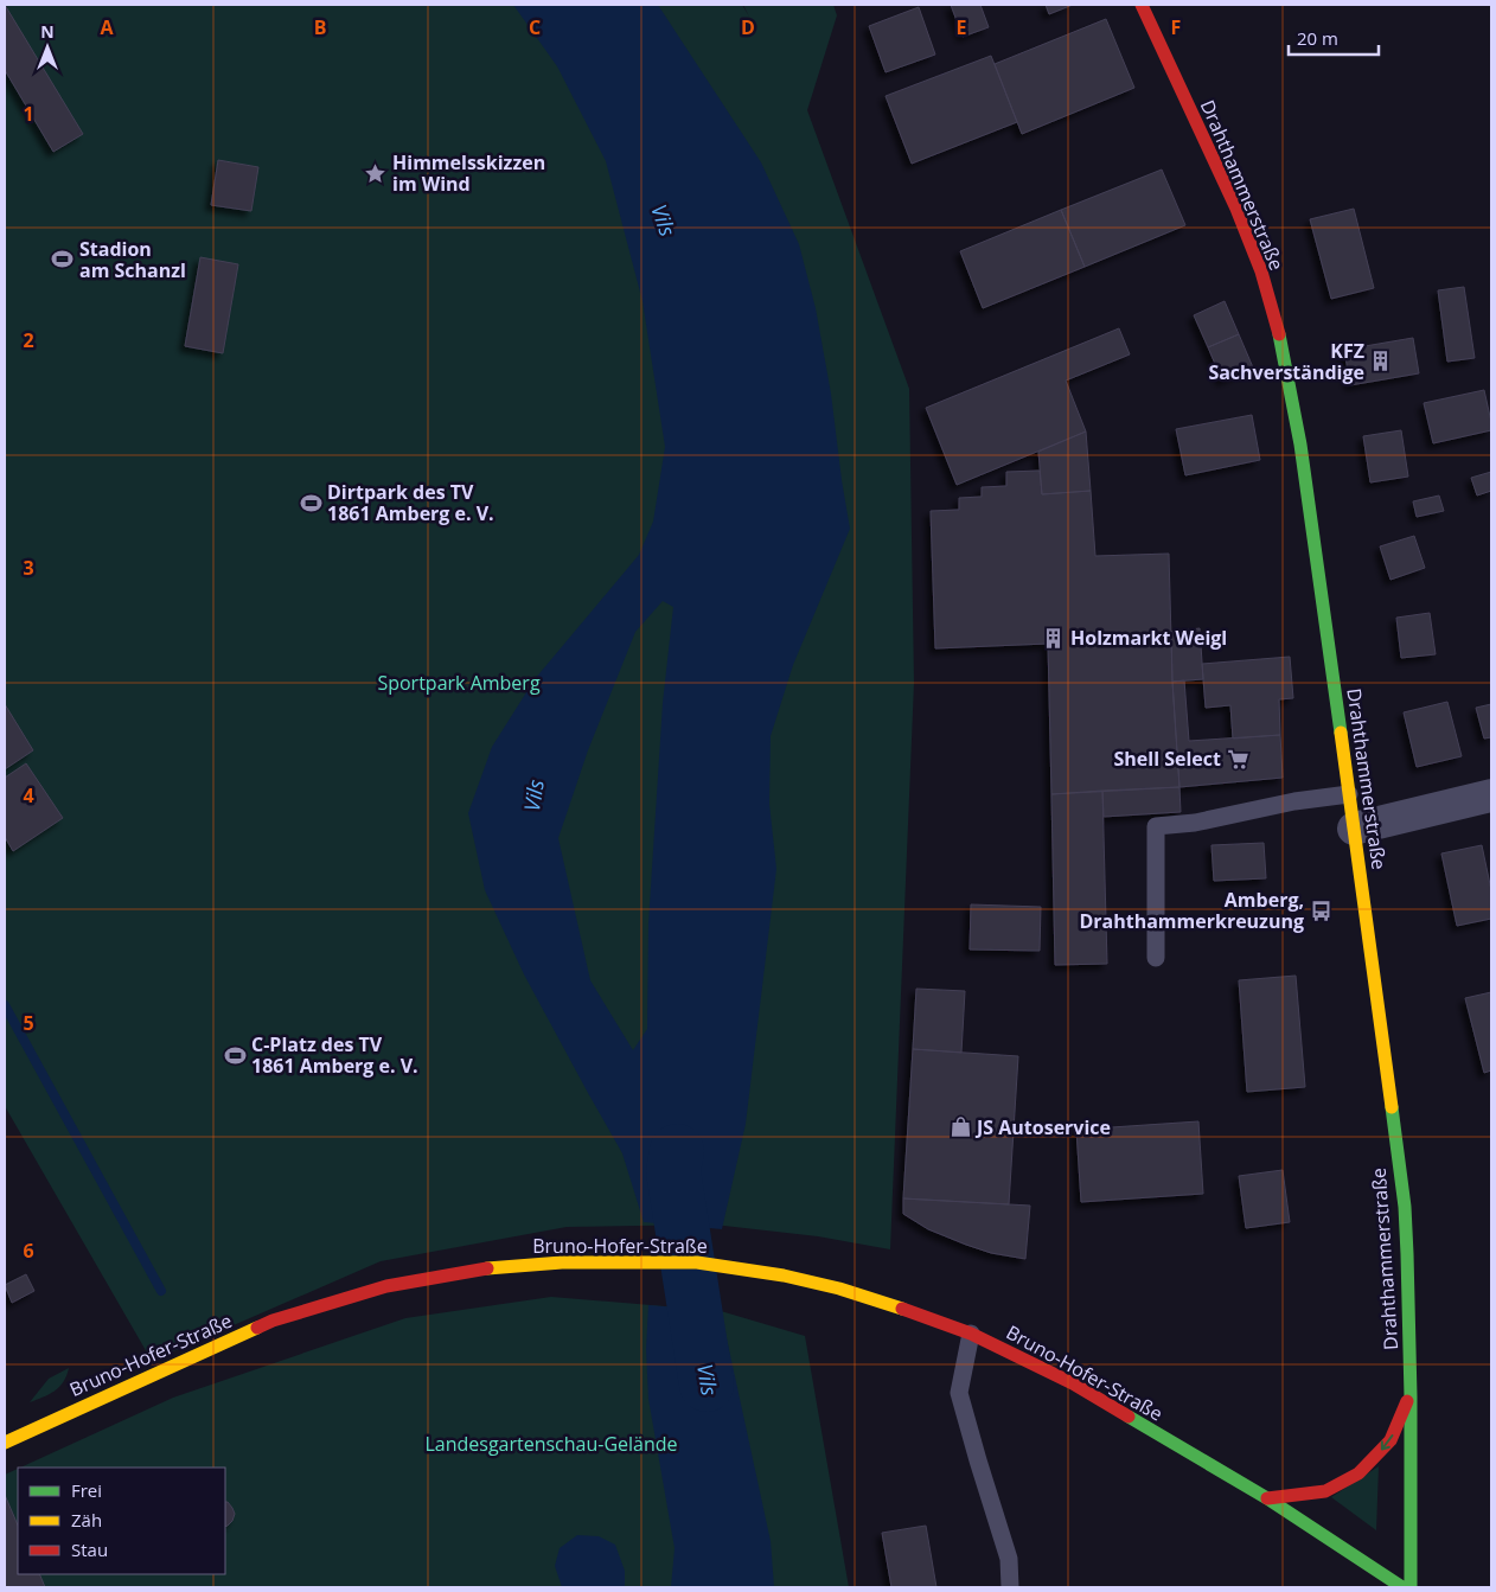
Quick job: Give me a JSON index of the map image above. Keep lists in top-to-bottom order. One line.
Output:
{"streets":{"main road":["Drahthammerstraße","Bruno-Hofer-Straße"]},"water":["Vils"],"parks":["Sportpark Amberg","Landesgartenschau-Gelände"],"places":{"place":["Himmelsskizzen im Wind"],"sports":["Stadion am Schanzl","Dirtpark des TV 1861 Amberg e. V.","C-Platz des TV 1861 Amberg e. V."],"building":["KFZ Sachverständige","Holzmarkt Weigl"],"supermarket":["Shell Select"],"bus stop":["Amberg, Drahthammerkreuzung"],"shop":["JS Autoservice"]},"legend":["Frei","Zäh","Stau"],"scale_bar":"20 m","north":"top","grid":{"columns":["A","B","C","D","E","F"],"rows":["1","2","3","4","5","6"]}}
